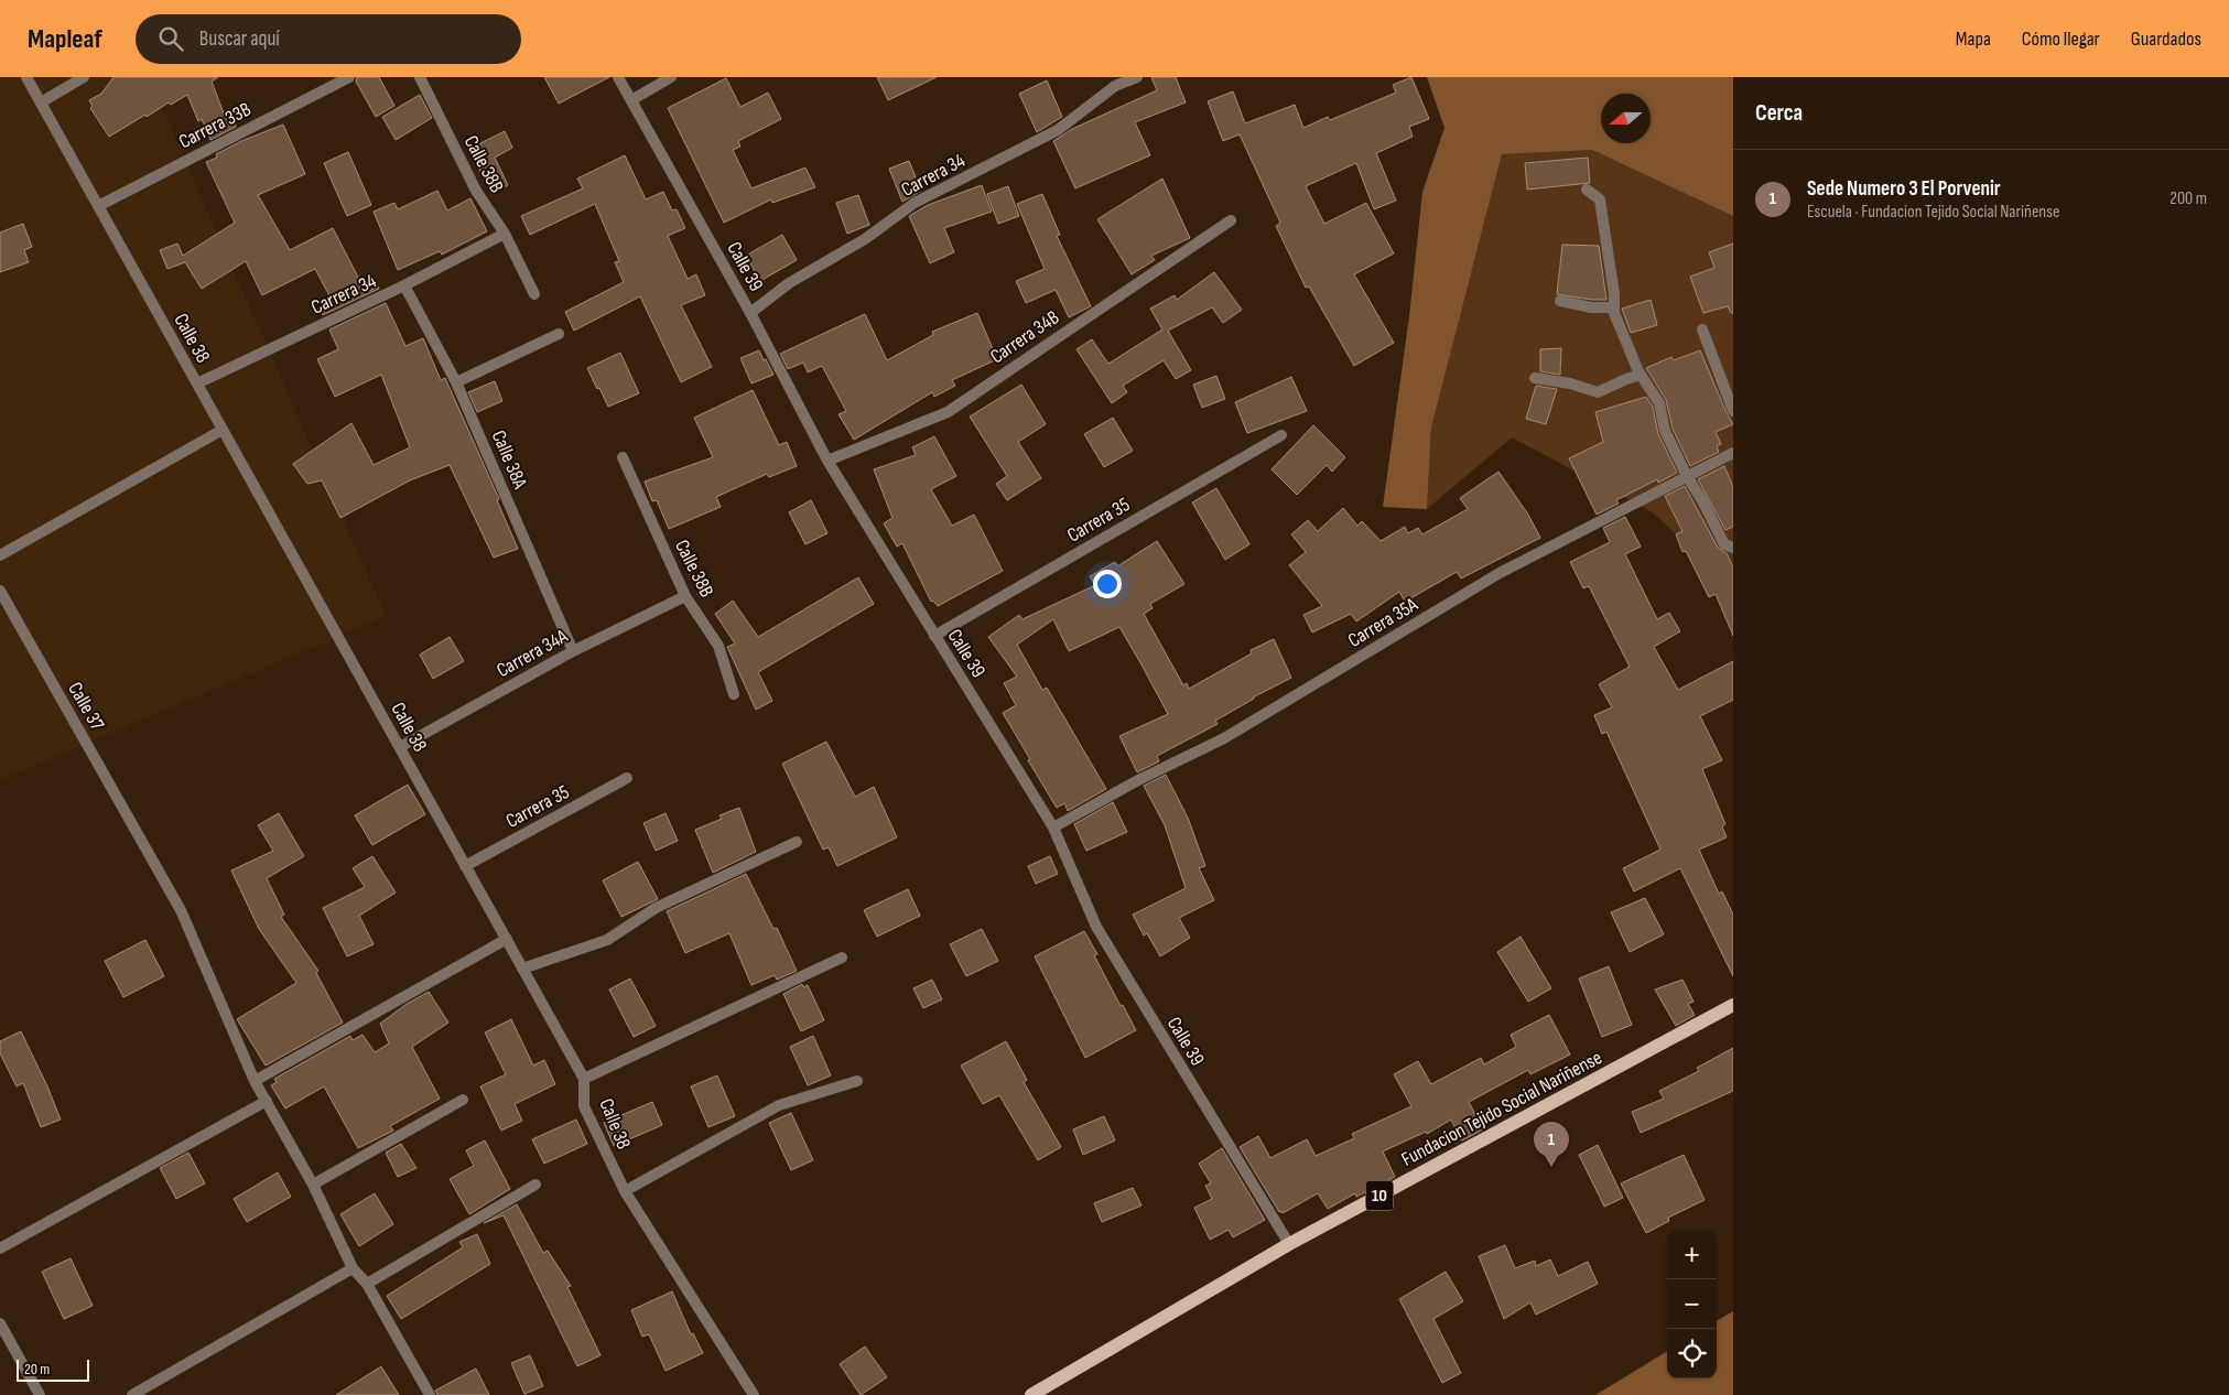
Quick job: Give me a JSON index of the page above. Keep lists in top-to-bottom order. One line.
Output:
{"streets":{"main road":["Fundacion Tejido Social Nariñense","10"],"street":["Carrera 33B","Calle 38B","Carrera 34","Calle 39","Carrera 34B","Calle 38","Calle 38A","Carrera 35","Carrera 35A","Carrera 34A","Calle 37"]},"crossings":[["Carrera 33B","Calle 38"],["Calle 38B","Carrera 34"],["Calle 38B","Carrera 34A"],["Carrera 34","Calle 39"],["Carrera 34","Calle 38"],["Carrera 34","Calle 38A"],["Calle 39","Carrera 34B"],["Calle 39","Carrera 35"],["Calle 39","Carrera 35A"],["Calle 39","Fundacion Tejido Social Nariñense"],["Calle 38","Carrera 35"],["Calle 38","Carrera 34A"],["Calle 38A","Carrera 34A"]],"scale_bar":"20 m","north":"left","page":{"header":"Mapleaf","search":"Buscar aquí","nav":["Mapa","Cómo llegar","Guardados"],"heading":"Cerca","list":[{"mark":"1","name":"Sede Numero 3 El Porvenir","note":"Escuela · Fundacion Tejido Social Nariñense","value":"200 m"}],"pins":"1","map_buttons":["+","−"],"scale":"20 m"}}
